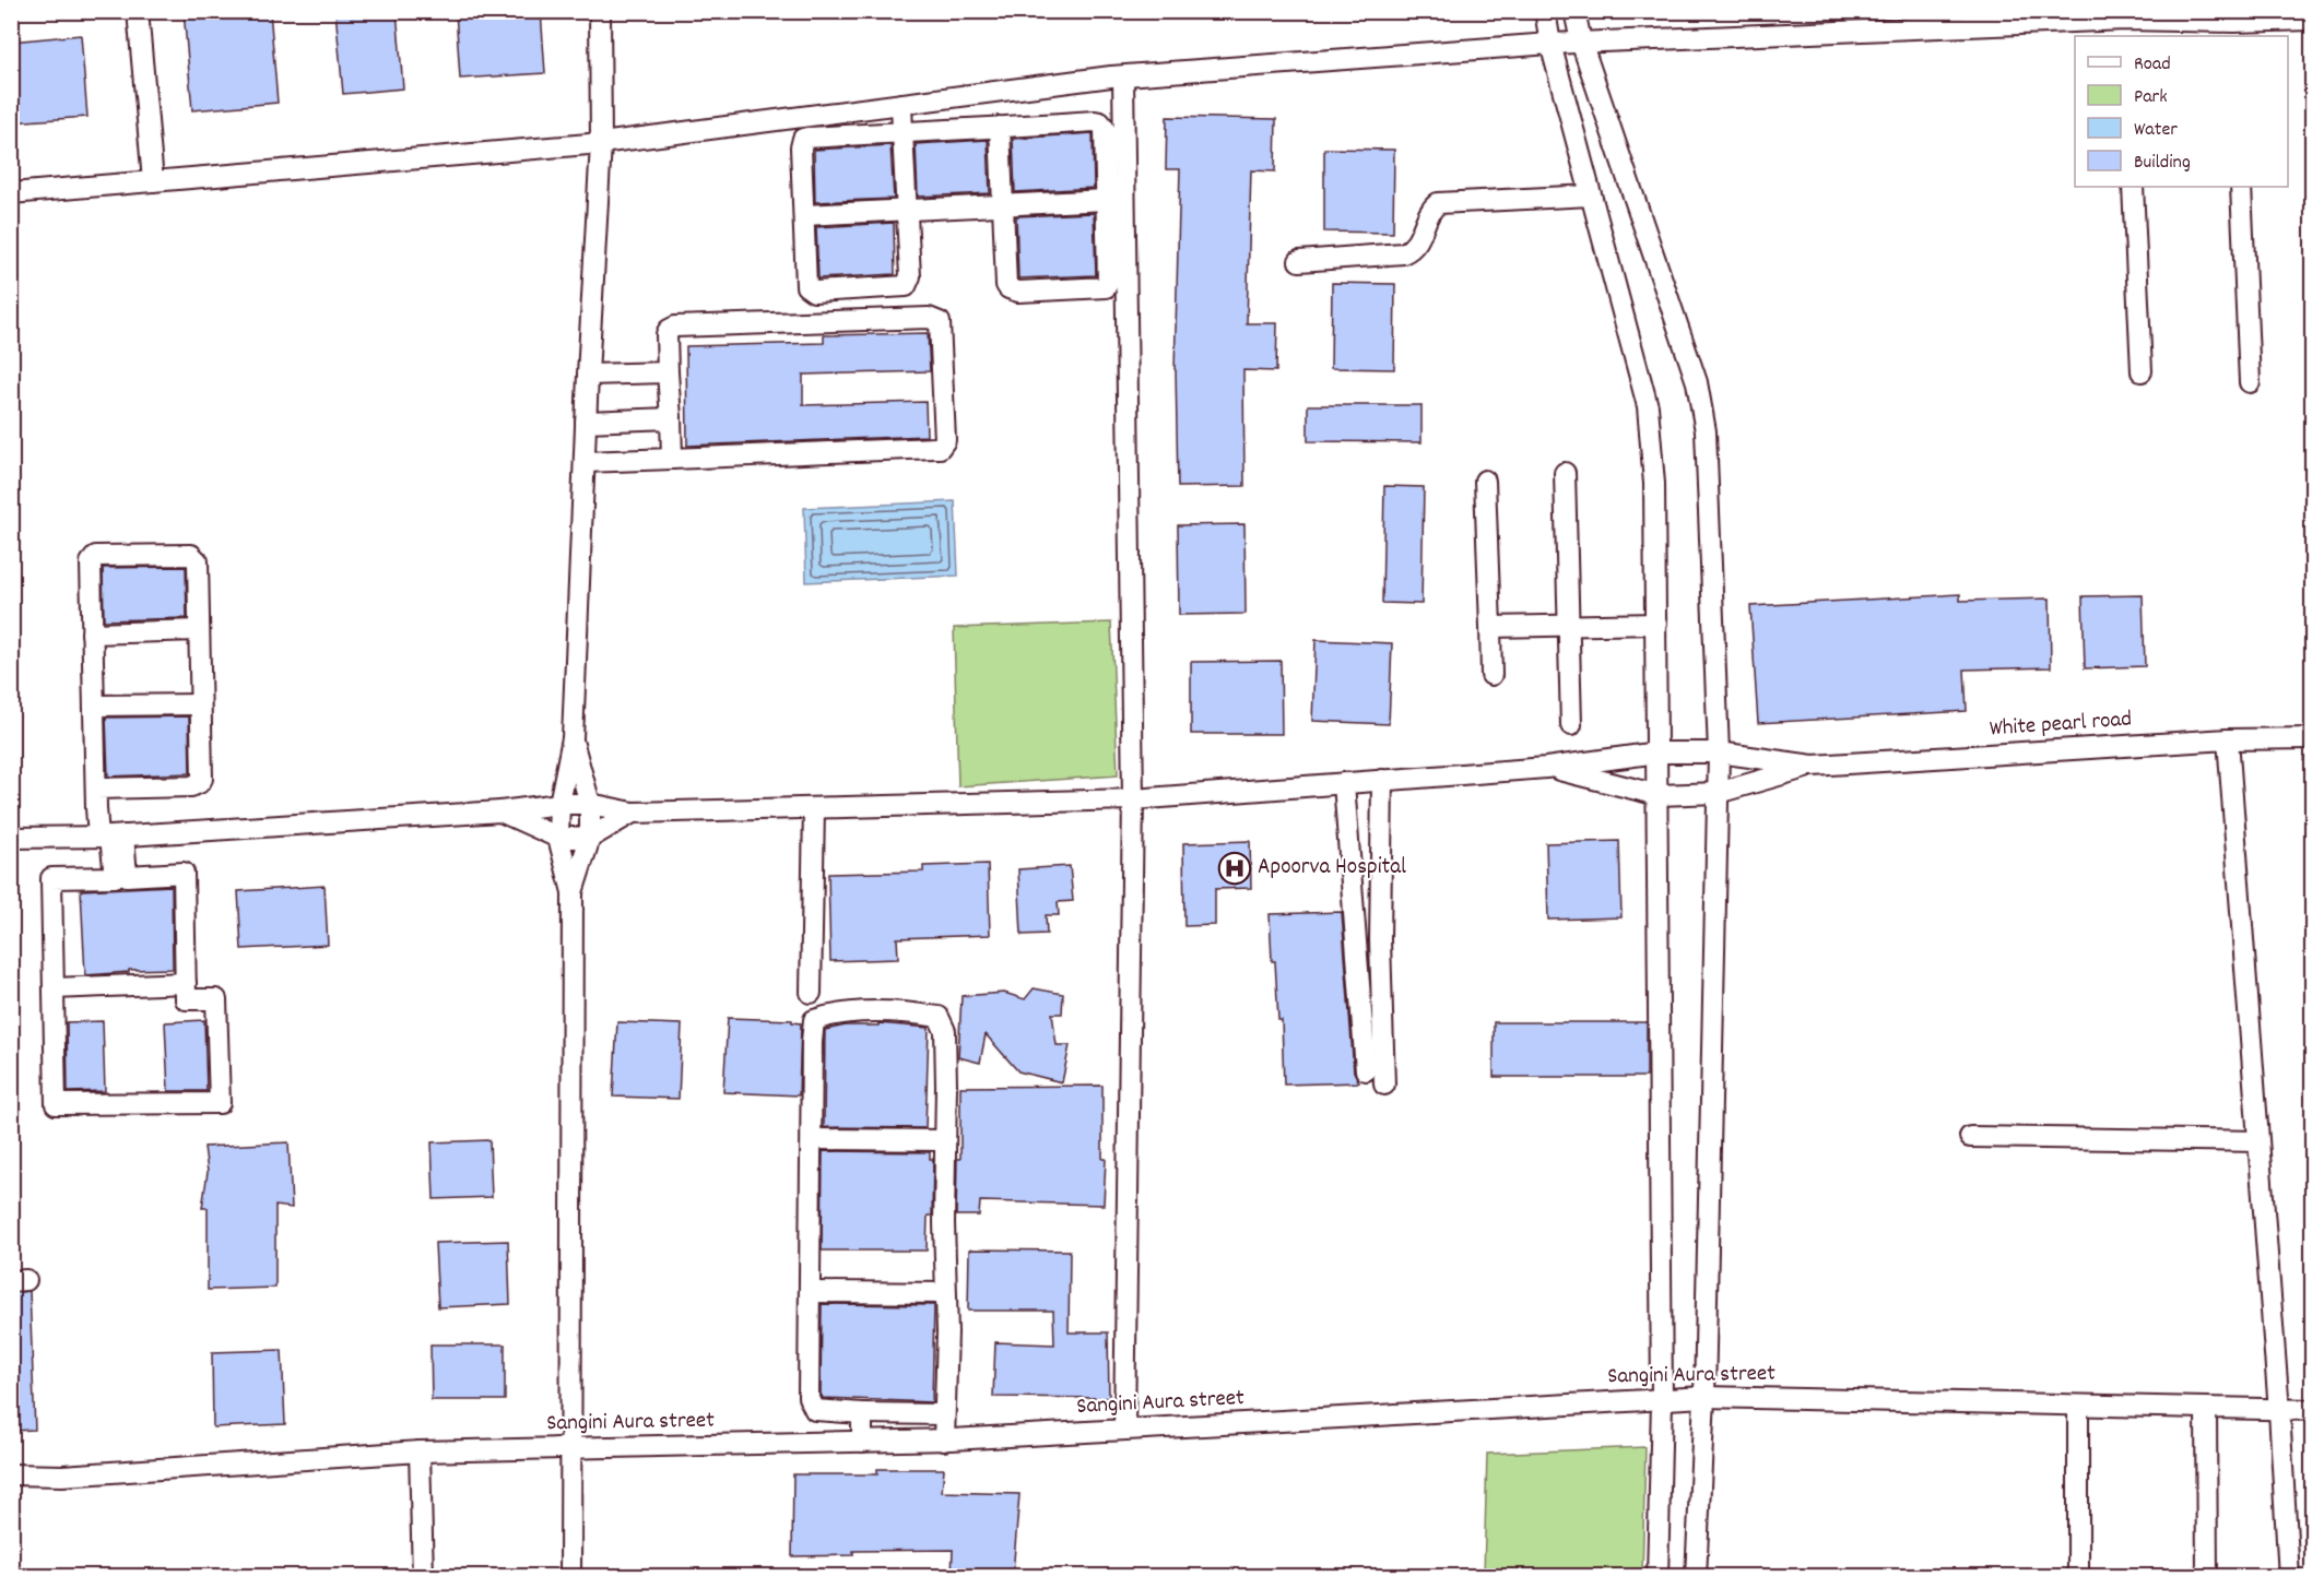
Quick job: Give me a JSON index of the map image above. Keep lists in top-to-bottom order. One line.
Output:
{"streets":{"street":["White pearl road","Sangini Aura street"]},"places":{"hospital":["Apoorva Hospital"]},"legend":["Road","Park","Water","Building"]}
